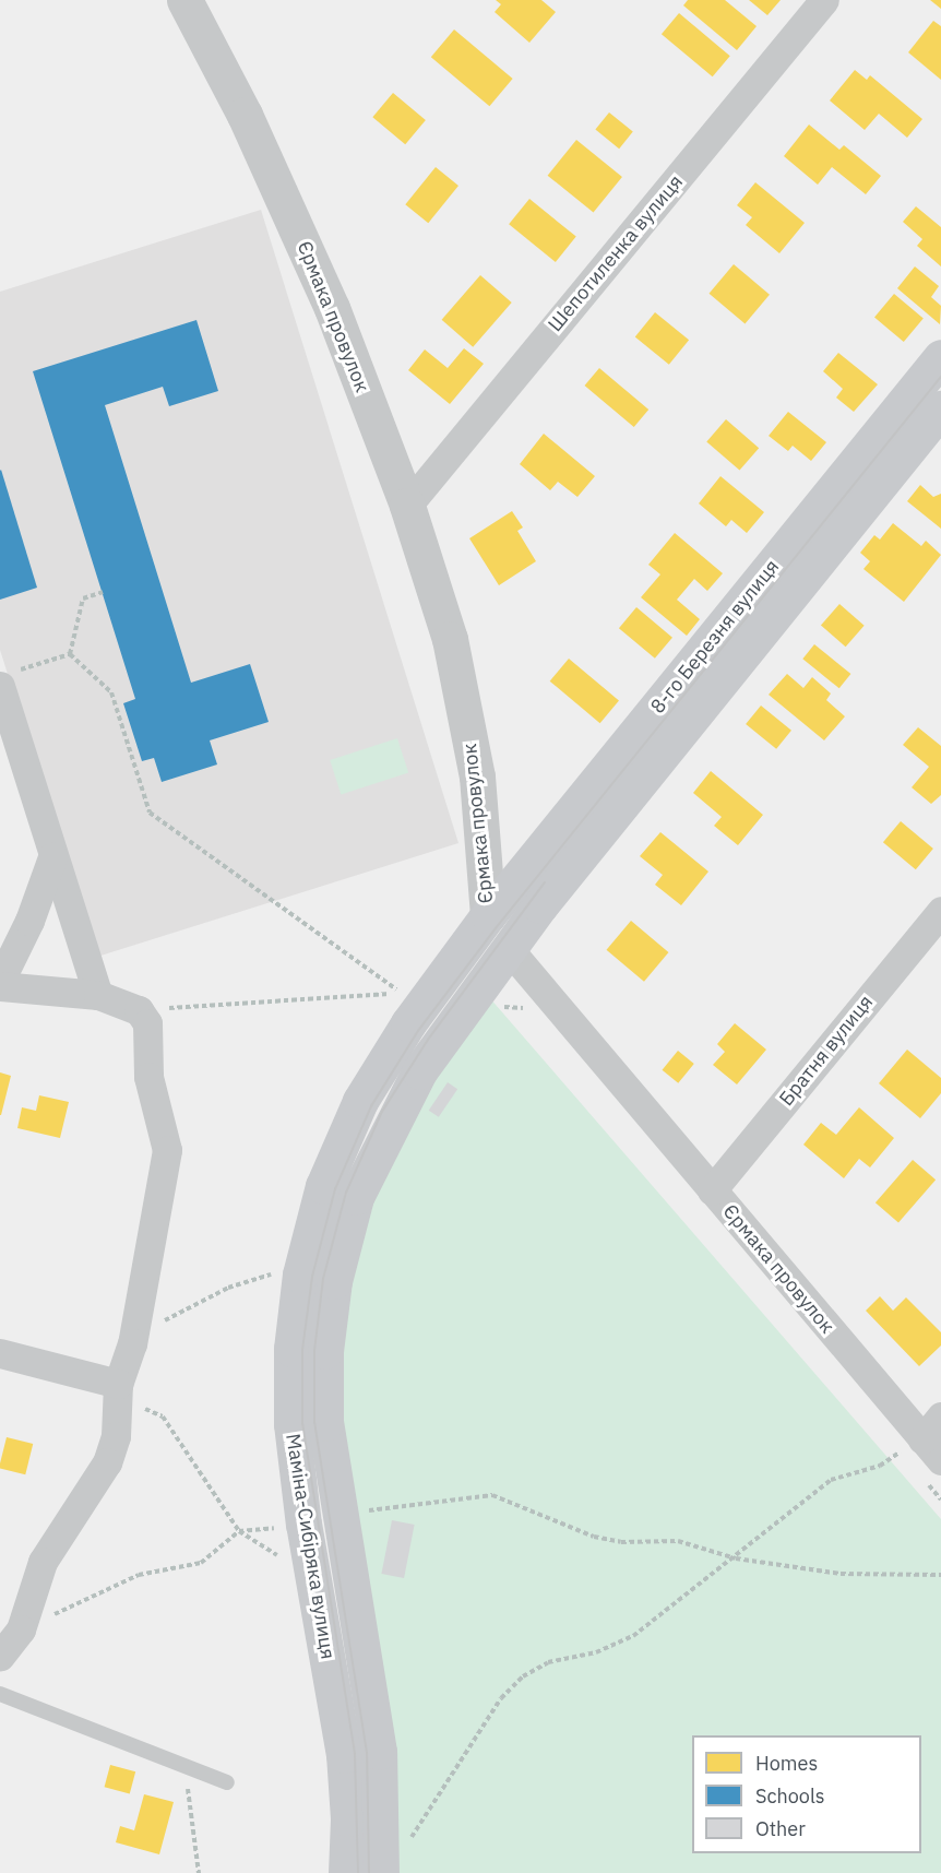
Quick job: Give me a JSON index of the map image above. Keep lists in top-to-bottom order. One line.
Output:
{"streets":{"main road":["Єрмака провулок","8-го Березня вулиця","Маміна-Сибіряка вулиця"],"street":["Шепотиленка вулиця","Братня вулиця"]},"crossings":[["Шепотиленка вулиця","Єрмака провулок"],["Єрмака провулок","8-го Березня вулиця"],["Єрмака провулок","Братня вулиця"],["Єрмака провулок","Маміна-Сибіряка вулиця"],["8-го Березня вулиця","Маміна-Сибіряка вулиця"]],"legend":["Homes","Schools","Other"]}
